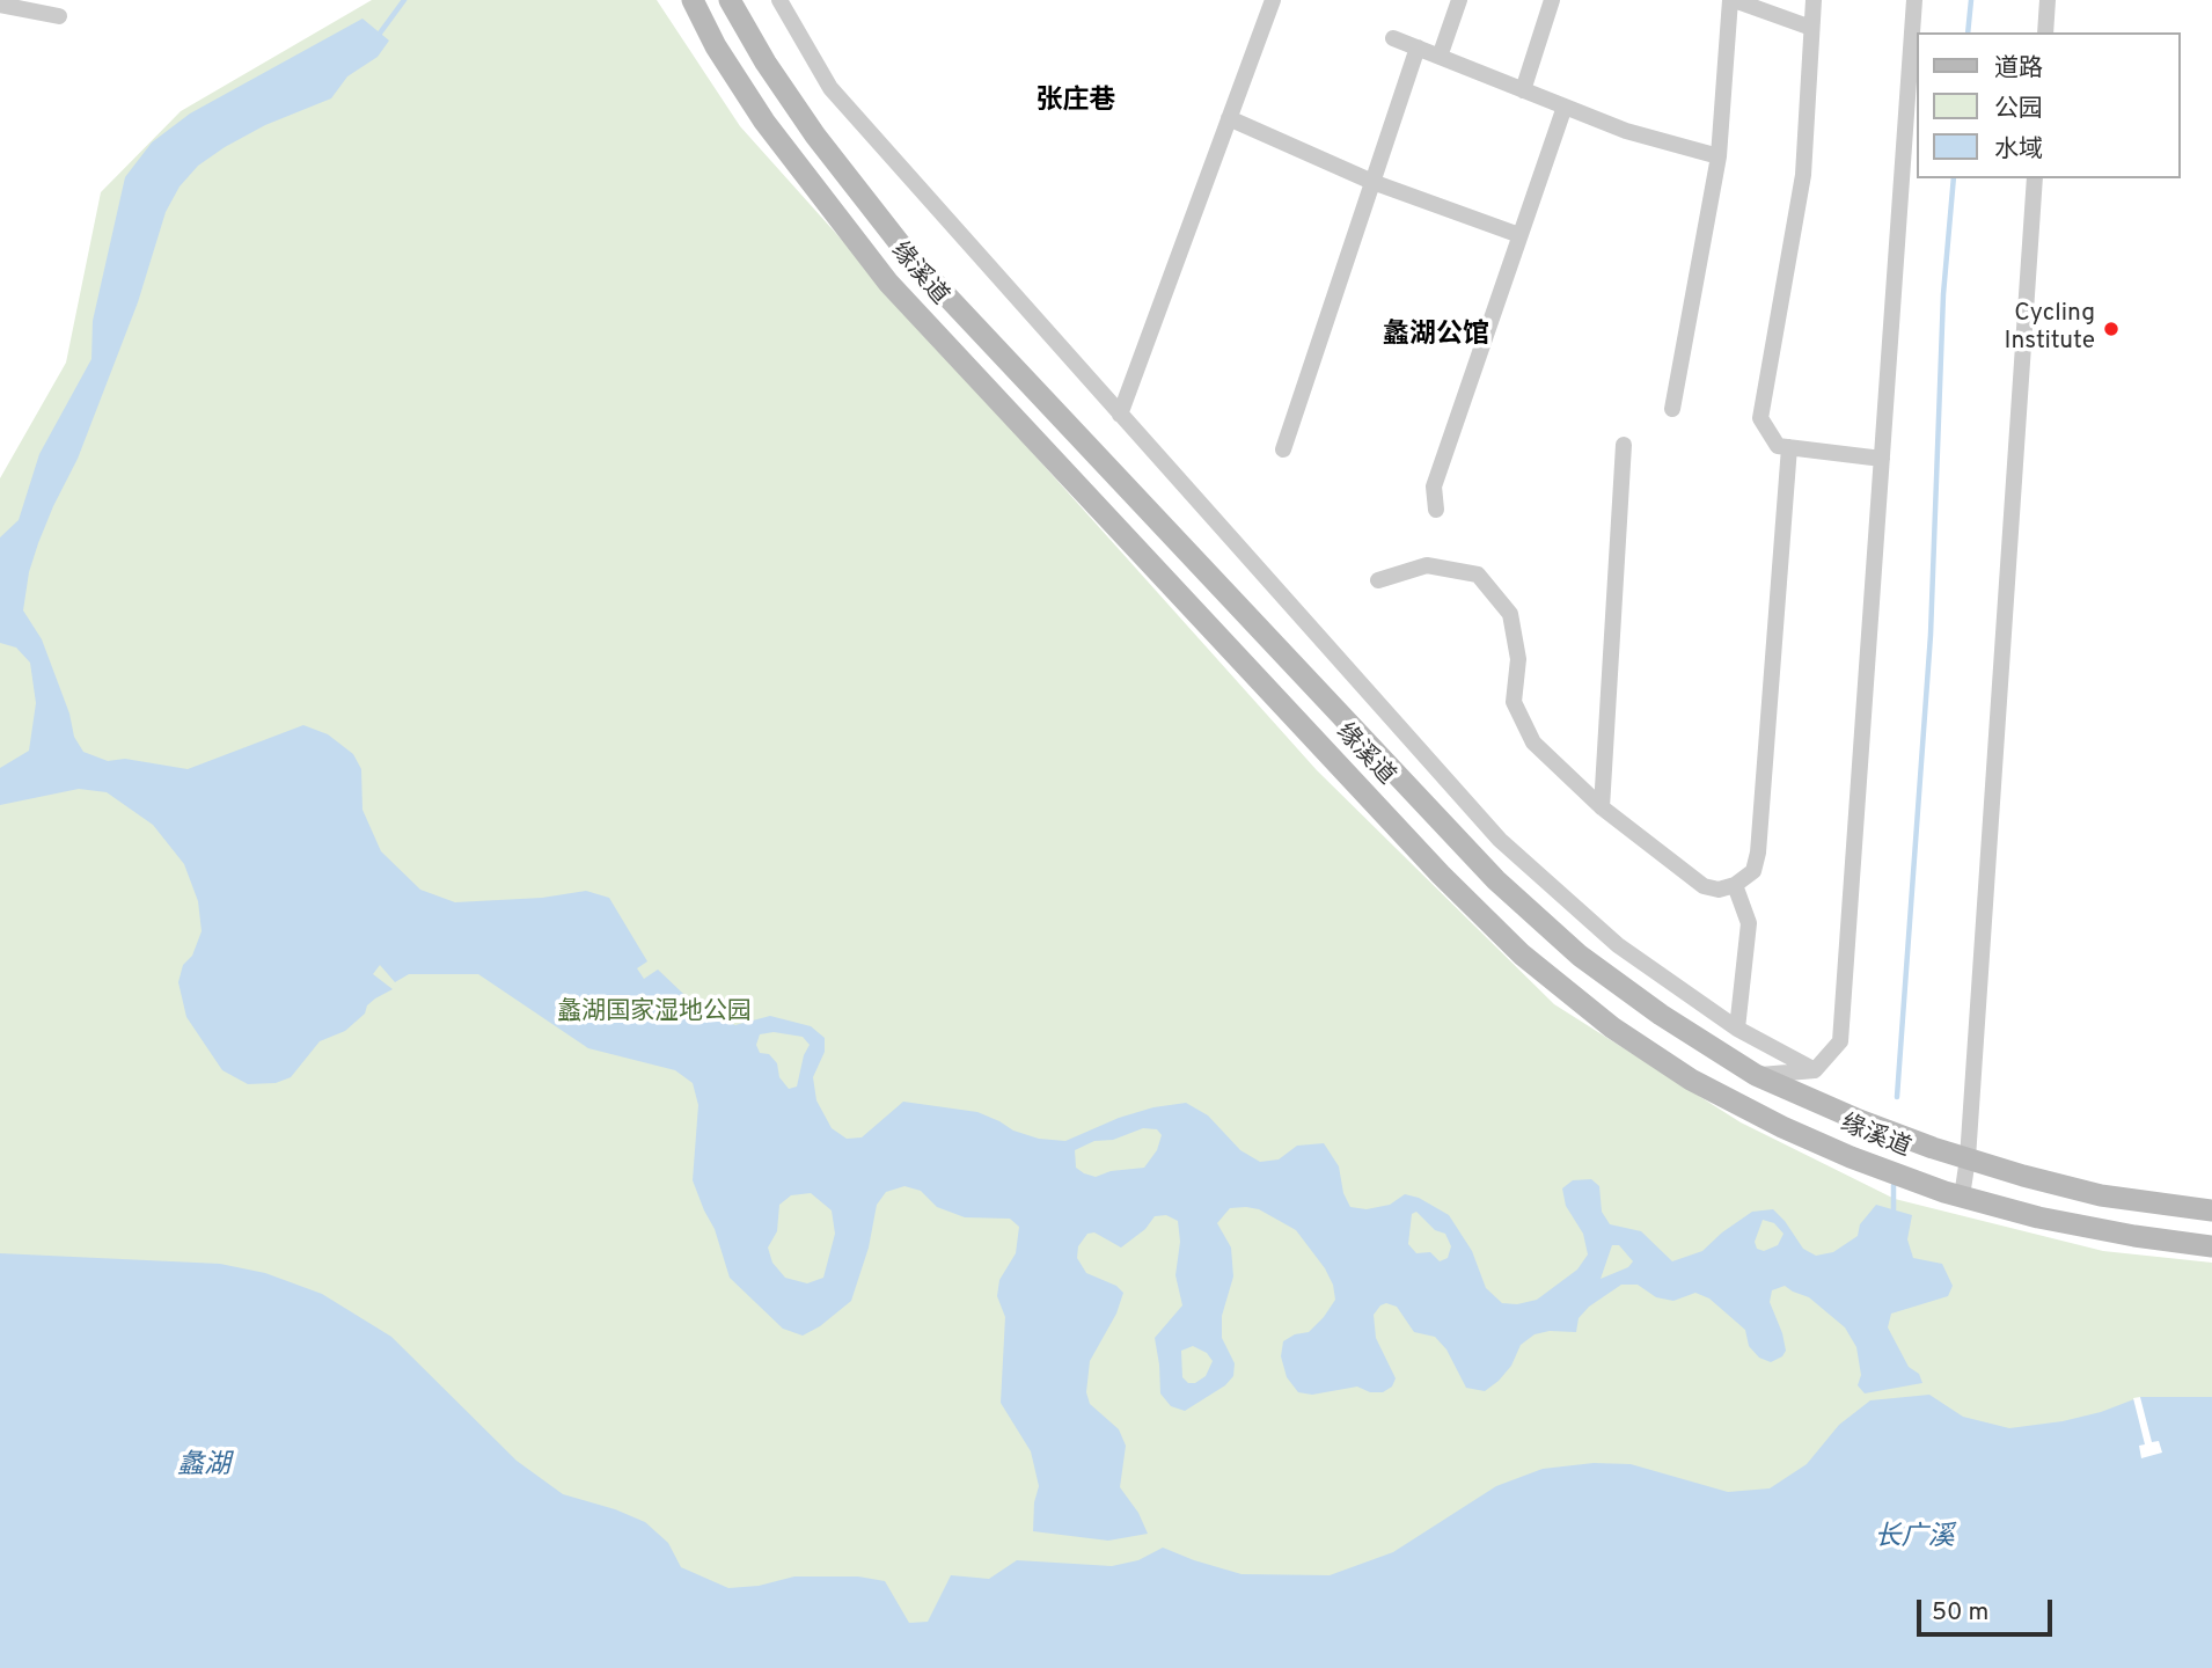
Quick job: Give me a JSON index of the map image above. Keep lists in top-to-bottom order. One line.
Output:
{"streets":{"main road":["缘溪道"]},"districts":["张庄巷","蠡湖公馆"],"water":["蠡湖","长广溪"],"parks":["蠡湖国家湿地公园"],"places":["Cycling Institute"],"legend":["道路","公园","水域"],"scale_bar":"50 m"}
